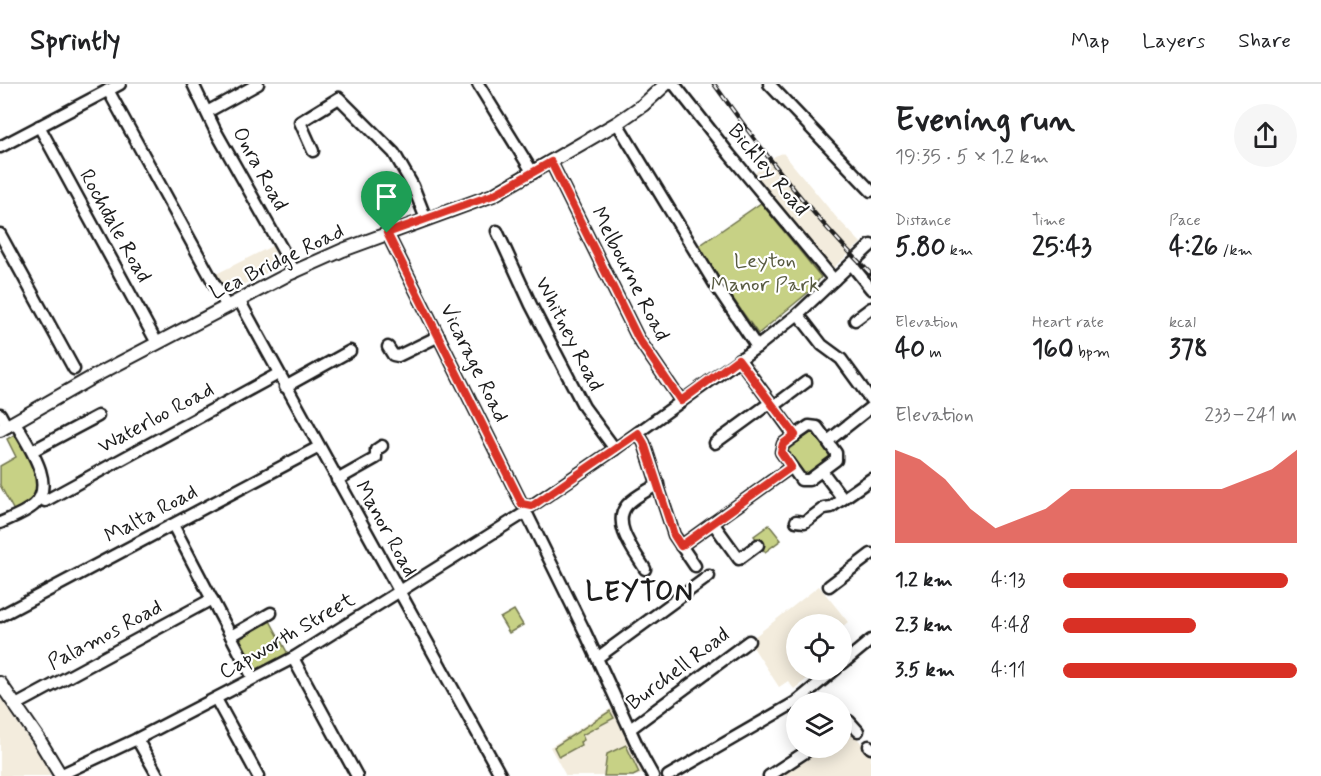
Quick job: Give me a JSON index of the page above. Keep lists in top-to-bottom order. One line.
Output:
{"streets":{"main road":["Lea Bridge Road"],"street":["Onra Road","Bickley Road","Rochdale Road","Melbourne Road","Whitney Road","Vicarage Road","Waterloo Road","Malta Road","Manor Road","Palamos Road","Capworth Street","Burchell Road"]},"crossings":[["Onra Road","Lea Bridge Road"],["Bickley Road","Capworth Street"],["Rochdale Road","Lea Bridge Road"],["Lea Bridge Road","Melbourne Road"],["Lea Bridge Road","Vicarage Road"],["Lea Bridge Road","Manor Road"],["Melbourne Road","Capworth Street"],["Whitney Road","Capworth Street"],["Vicarage Road","Capworth Street"],["Vicarage Road","Burchell Road"],["Waterloo Road","Manor Road"],["Malta Road","Manor Road"],["Manor Road","Capworth Street"]],"districts":["LEYTON"],"parks":["Leyton Manor Park"],"page":{"header":"Sprintly","nav":["Map","Layers","Share"],"heading":["Evening run","19:35 · 5 × 1.2 km"],"stats":[["Distance","5.80 km"],["Time","25:43"],["Pace","4:26 /km"],["Elevation","40 m"],["Heart rate","160 bpm"],["kcal","378"]],"chart":["Elevation","233–241 m"],"list":[{"name":"1.2 km","note":"4:13"},{"name":"2.3 km","note":"4:48"},{"name":"3.5 km","note":"4:11"}]}}
